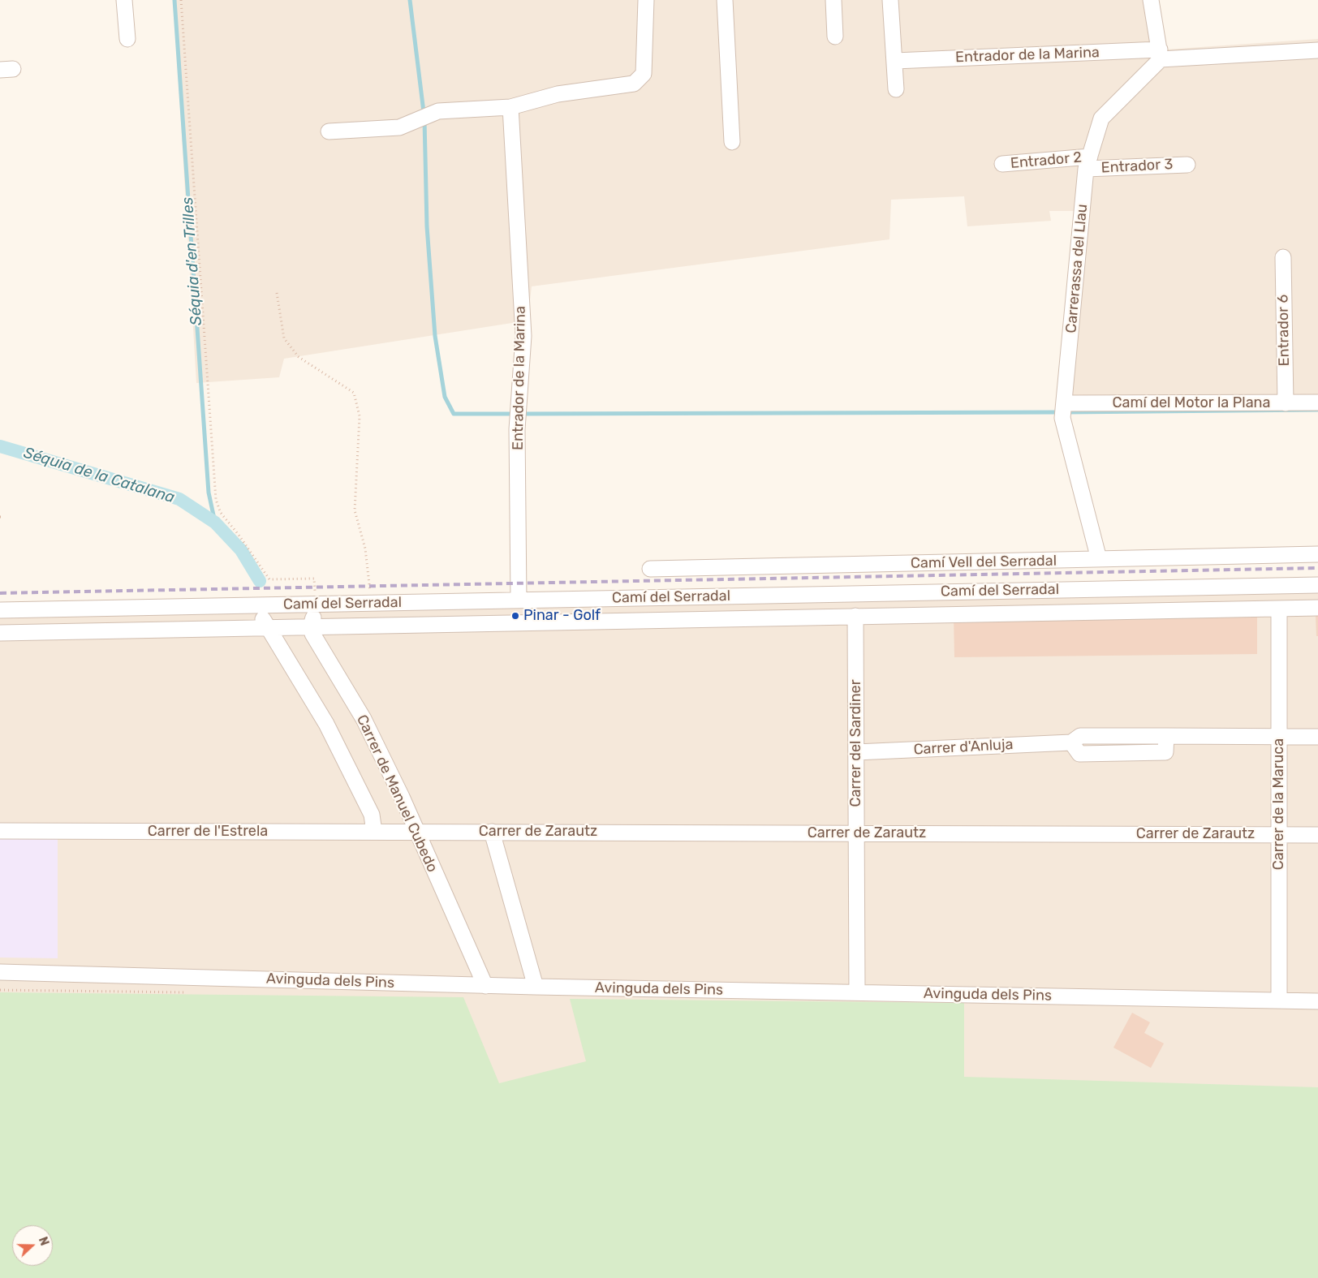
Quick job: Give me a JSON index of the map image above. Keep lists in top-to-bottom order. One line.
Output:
{"streets":{"street":["Entrador de la Marina","Entrador 2","Entrador 3","Carrerassa del Llau","Entrador 6","Camí del Motor la Plana","Camí Vell del Serradal","Camí del Serradal","Carrer del Sardiner","Carrer d'Anluja","Carrer de Manuel Cubedo","Carrer de la Maruca","Carrer de l'Estrela","Carrer de Zarautz","Avinguda dels Pins"]},"crossings":[["Entrador de la Marina","Carrerassa del Llau"],["Entrador de la Marina","Camí del Serradal"],["Entrador 2","Entrador 3"],["Entrador 2","Carrerassa del Llau"],["Entrador 3","Carrerassa del Llau"],["Carrerassa del Llau","Camí del Motor la Plana"],["Carrerassa del Llau","Camí Vell del Serradal"],["Entrador 6","Camí del Motor la Plana"],["Camí del Serradal","Carrer del Sardiner"],["Camí del Serradal","Carrer de Manuel Cubedo"],["Camí del Serradal","Carrer de la Maruca"],["Carrer del Sardiner","Carrer d'Anluja"],["Carrer del Sardiner","Carrer de Zarautz"],["Carrer del Sardiner","Avinguda dels Pins"],["Carrer d'Anluja","Carrer de la Maruca"],["Carrer de Manuel Cubedo","Carrer de l'Estrela"],["Carrer de Manuel Cubedo","Carrer de Zarautz"],["Carrer de Manuel Cubedo","Avinguda dels Pins"],["Carrer de la Maruca","Carrer de Zarautz"],["Carrer de la Maruca","Avinguda dels Pins"],["Carrer de l'Estrela","Carrer de Zarautz"]],"water":["Séquia d'en Trilles","Séquia de la Catalana"],"places":["Pinar - Golf"],"north":"right"}
